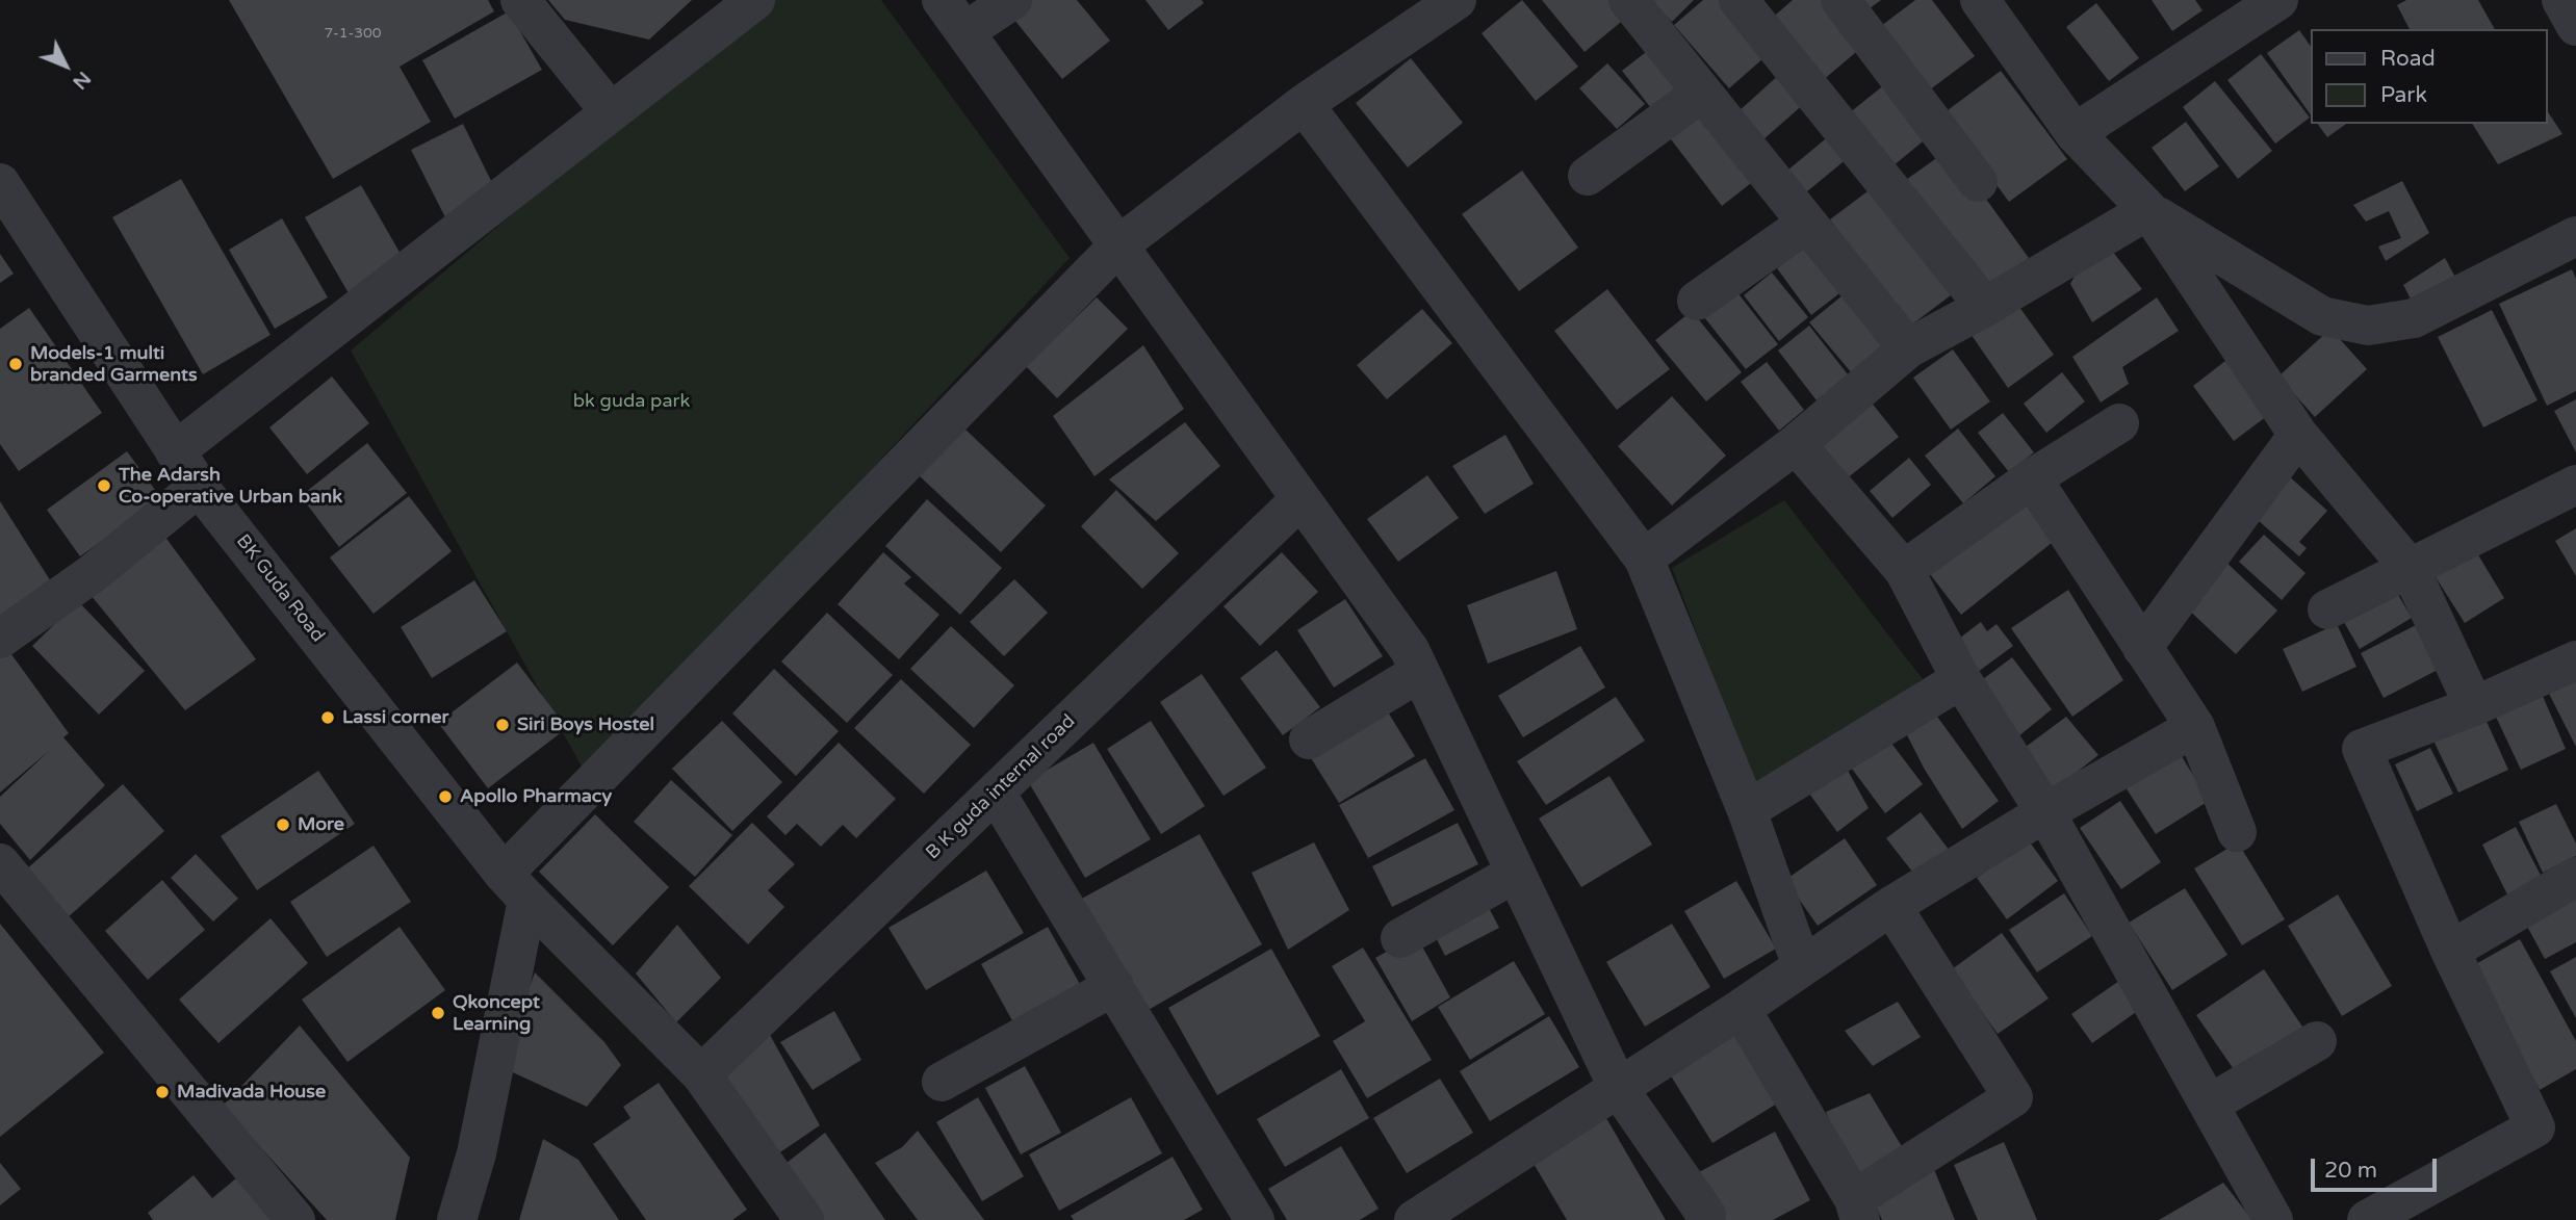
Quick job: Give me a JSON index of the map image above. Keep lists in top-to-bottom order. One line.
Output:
{"streets":{"street":["BK Guda Road","B K guda internal road"]},"crossings":[["BK Guda Road","B K guda internal road"]],"parks":["bk guda park"],"places":["Models-1 multi branded Garments","The Adarsh Co-operative Urban bank","Lassi corner","Siri Boys Hostel","Apollo Pharmacy","More","Qkoncept Learning","Madivada House"],"house_numbers":["7-1-300"],"legend":["Road","Park"],"scale_bar":"20 m","north":"bottom right"}
